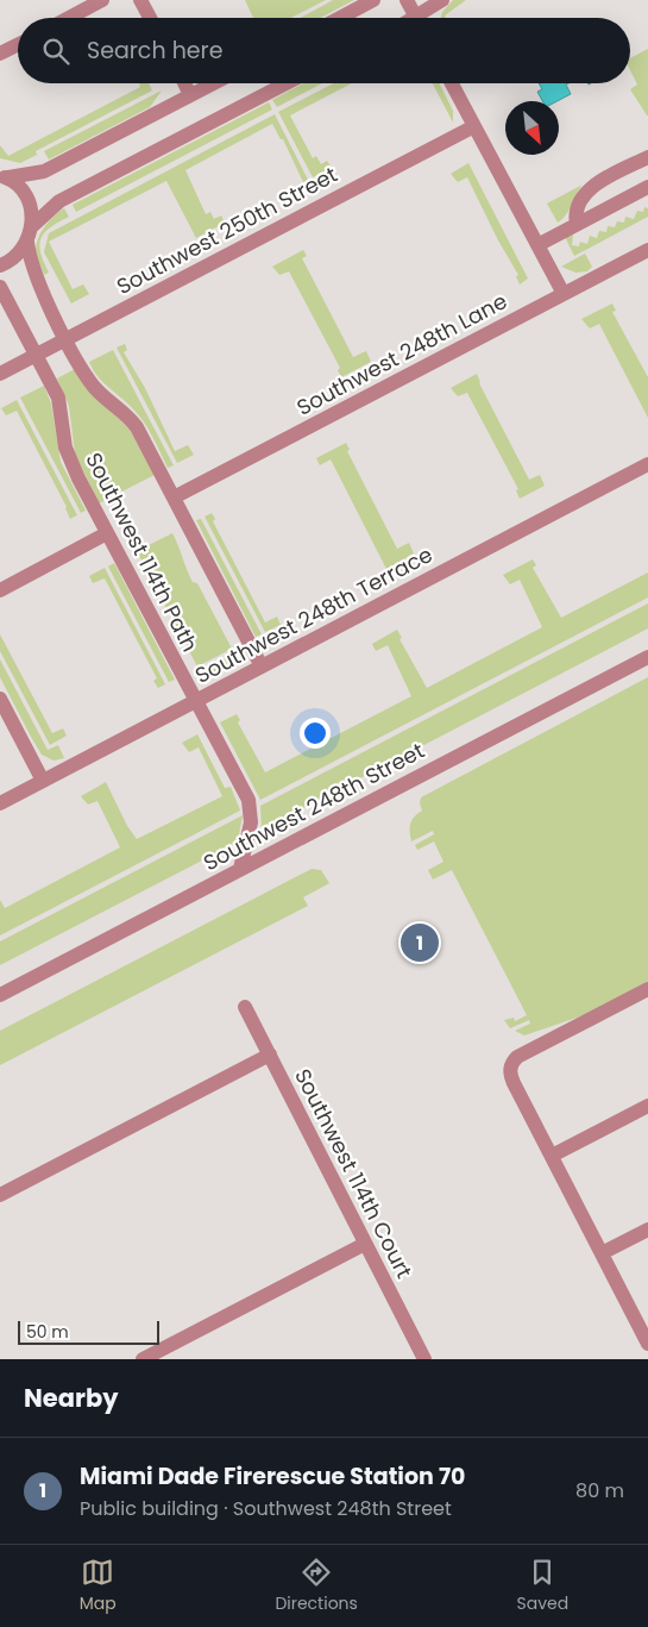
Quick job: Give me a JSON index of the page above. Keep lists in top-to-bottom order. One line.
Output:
{"streets":{"street":["Southwest 250th Street","Southwest 248th Lane","Southwest 114th Path","Southwest 248th Terrace","Southwest 248th Street","Southwest 114th Court"]},"crossings":[["Southwest 250th Street","Southwest 114th Path"],["Southwest 114th Path","Southwest 248th Terrace"],["Southwest 114th Path","Southwest 248th Street"]],"scale_bar":"50 m","north":"bottom right","page":{"search":"Search here","pins":"1","scale":"50 m","heading":"Nearby","list":[{"mark":"1","name":"Miami Dade Firerescue Station 70","note":"Public building · Southwest 248th Street","value":"80 m"}],"nav":["Map","Directions","Saved"]}}
